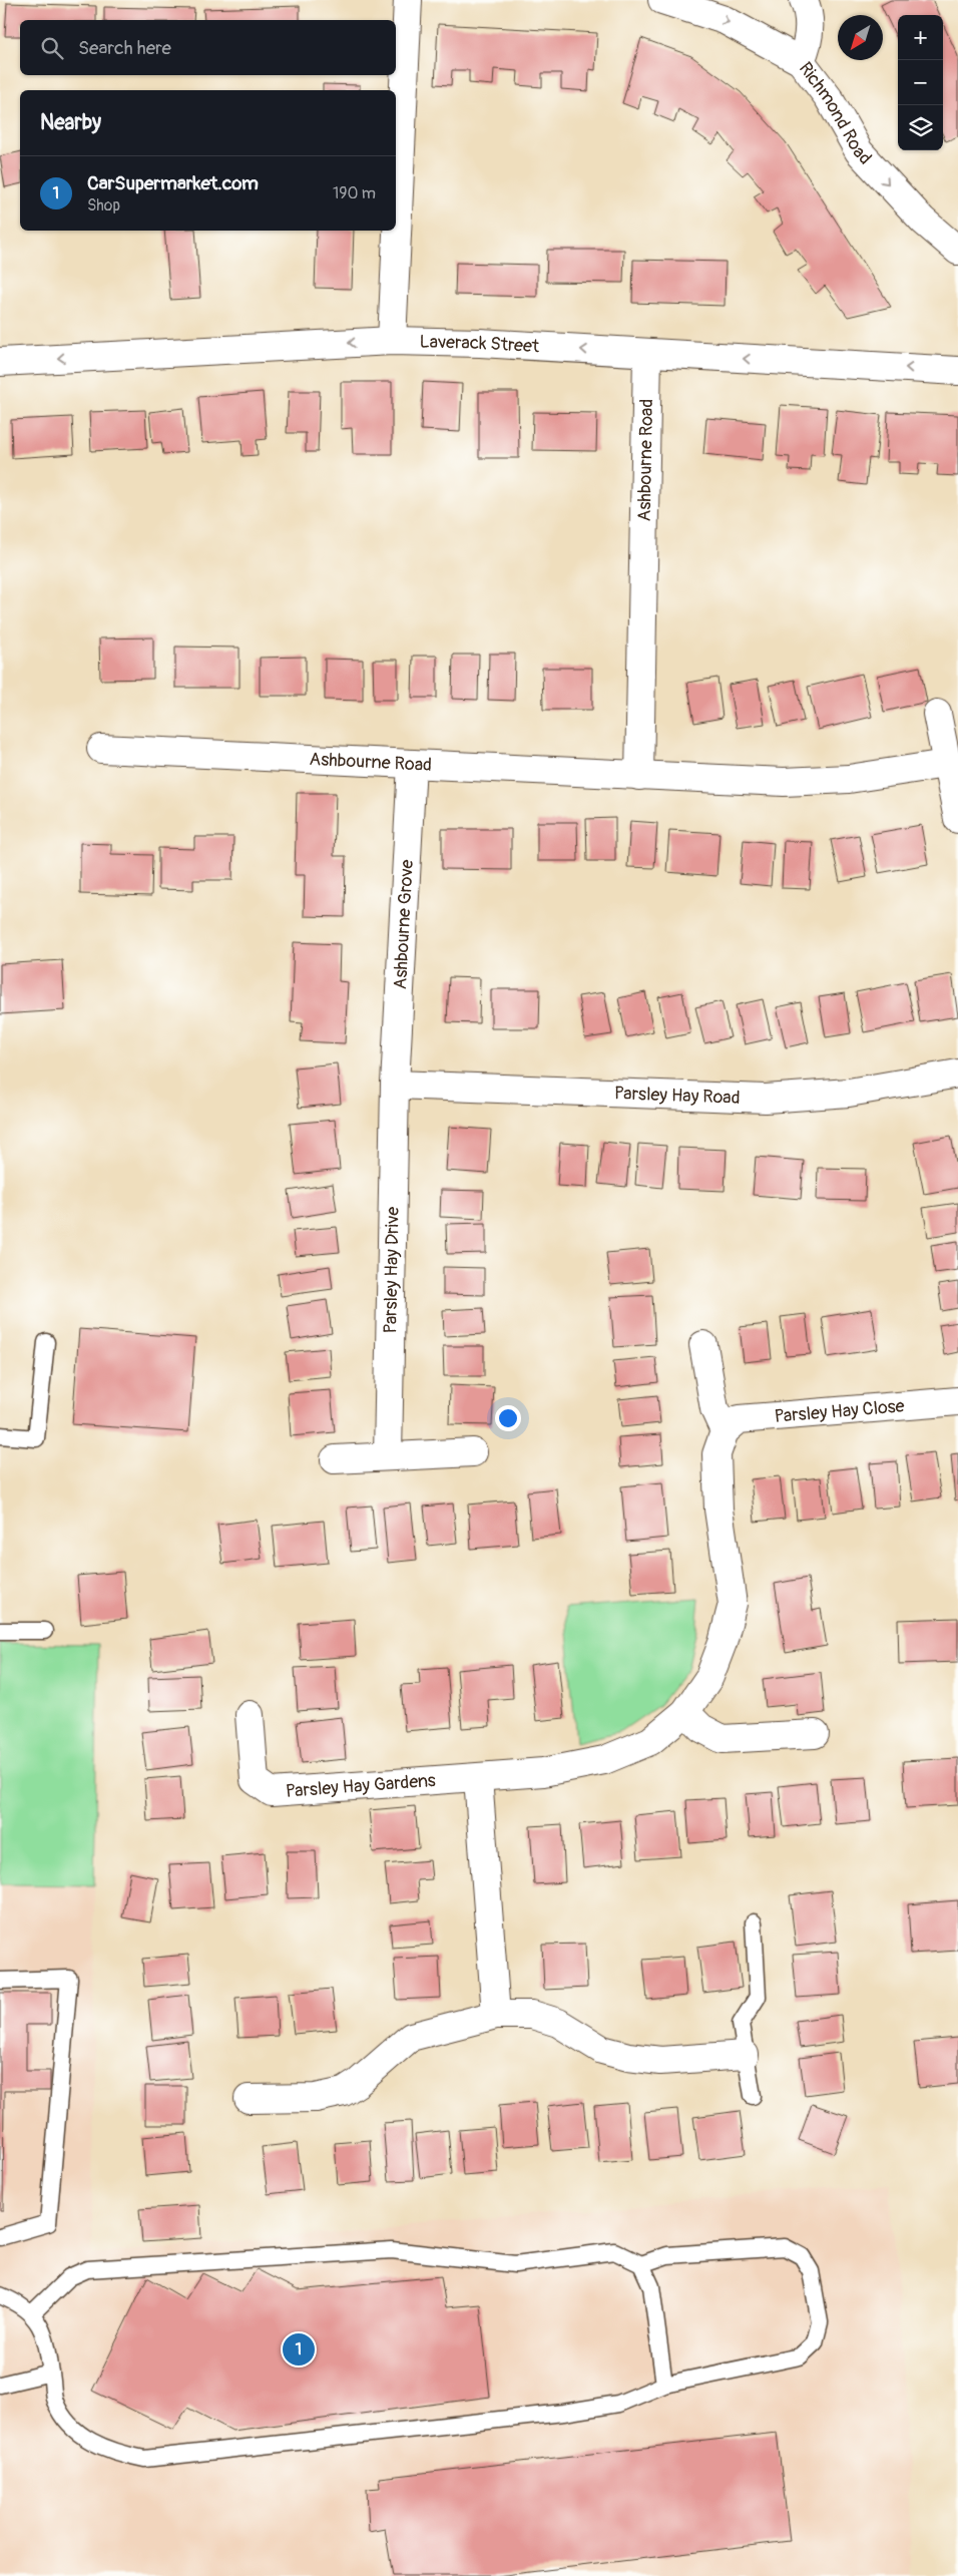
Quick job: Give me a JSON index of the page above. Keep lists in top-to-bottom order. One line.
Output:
{"streets":{"street":["Richmond Road","Laverack Street","Ashbourne Road","Ashbourne Grove","Parsley Hay Road","Parsley Hay Drive","Parsley Hay Close","Parsley Hay Gardens"]},"crossings":[["Laverack Street","Ashbourne Road"],["Ashbourne Road","Ashbourne Grove"],["Ashbourne Grove","Parsley Hay Road"],["Ashbourne Grove","Parsley Hay Drive"],["Parsley Hay Road","Parsley Hay Drive"],["Parsley Hay Close","Parsley Hay Gardens"]],"one_way":["Richmond Road","Laverack Street"],"north":"bottom left","page":{"map_buttons":["+","−"],"search":"Search here","heading":"Nearby","list":[{"mark":"1","name":"CarSupermarket.com","note":"Shop","value":"190 m"}],"pins":"1"}}
